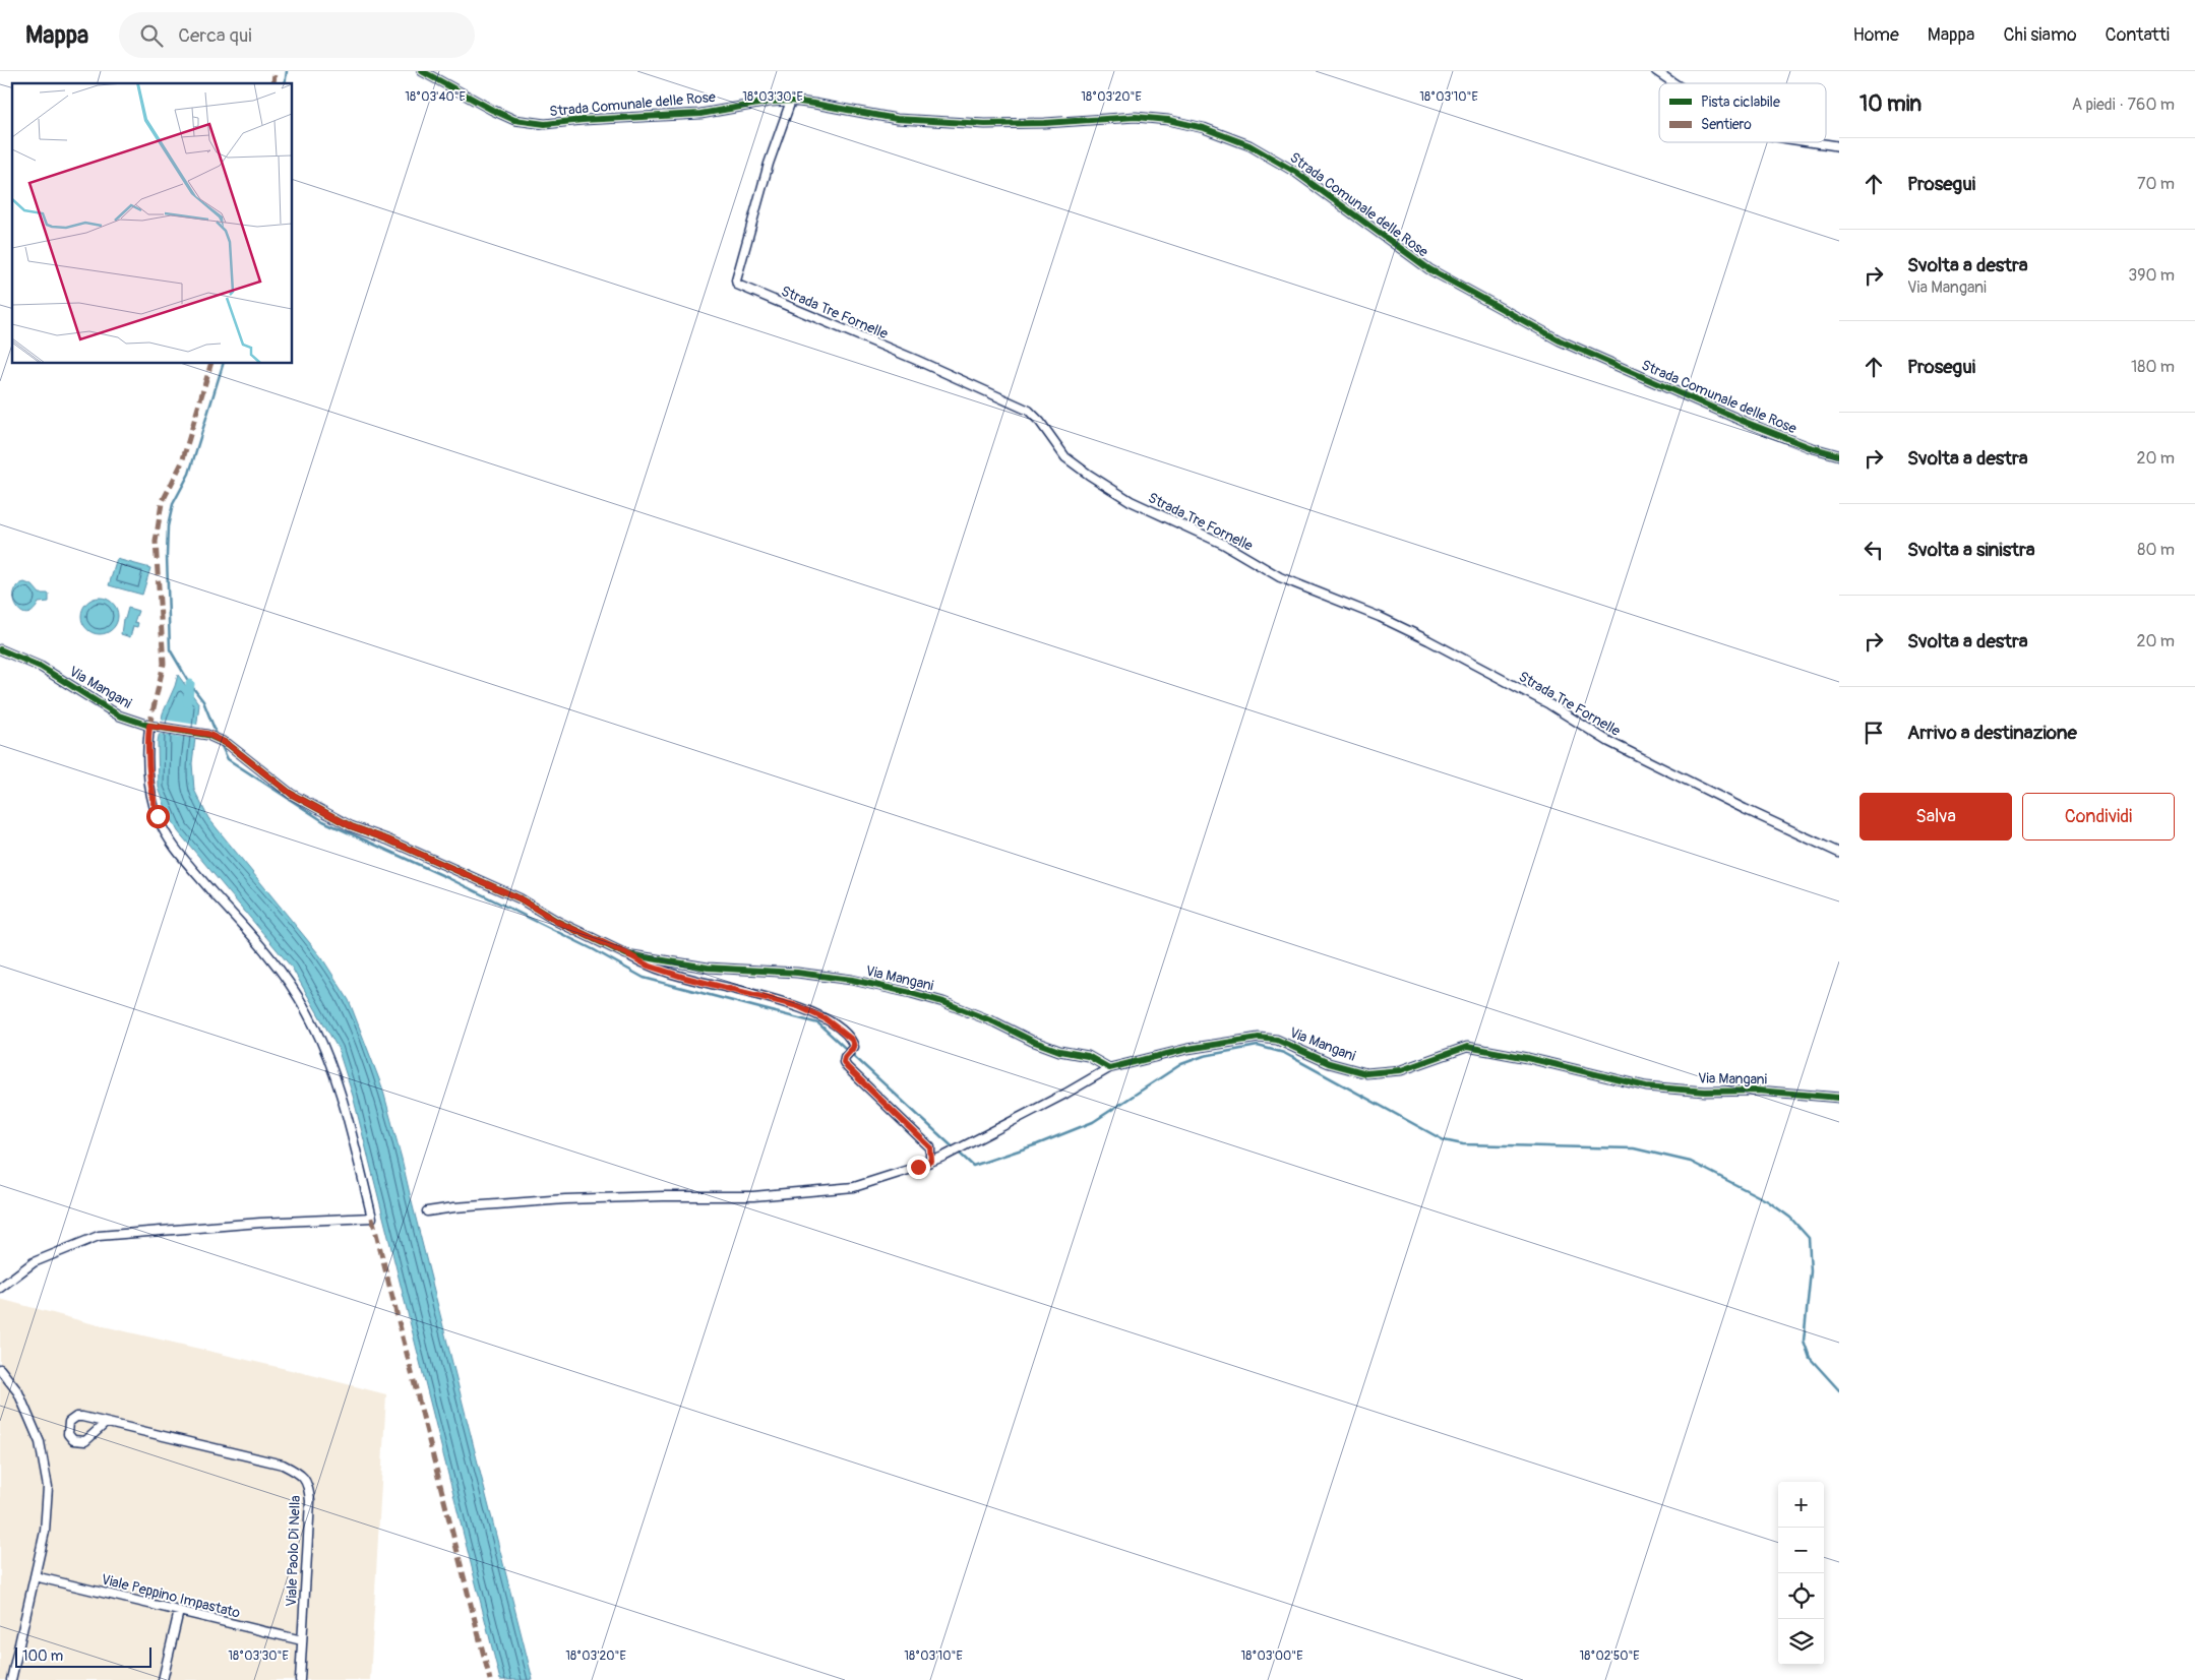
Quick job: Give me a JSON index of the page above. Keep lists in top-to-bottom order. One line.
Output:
{"streets":{"street":["Strada Comunale delle Rose","Strada Tre Fornelle","Via Mangani","Viale Paolo Di Nella","Viale Peppino Impastato"]},"crossings":[["Strada Comunale delle Rose","Strada Tre Fornelle"],["Viale Paolo Di Nella","Viale Peppino Impastato"]],"legend":["Pista ciclabile","Sentiero"],"scale_bar":"100 m","page":{"header":"Mappa","search":"Cerca qui","nav":["Home","Mappa","Chi siamo","Contatti"],"heading":["10 min","A piedi · 760 m"],"list":[["Prosegui","70 m"],["Svolta a destra","Via Mangani","390 m"],["Prosegui","180 m"],["Svolta a destra","20 m"],["Svolta a sinistra","80 m"],["Svolta a destra","20 m"],"Arrivo a destinazione"],"buttons":["Salva","Condividi"],"map_buttons":["+","−"],"scale":"100 m"},"coordinates":["18°03'40\"E","18°03'30\"E","18°03'20\"E","18°03'10\"E","18°03'00\"E","18°02'50\"E"]}
